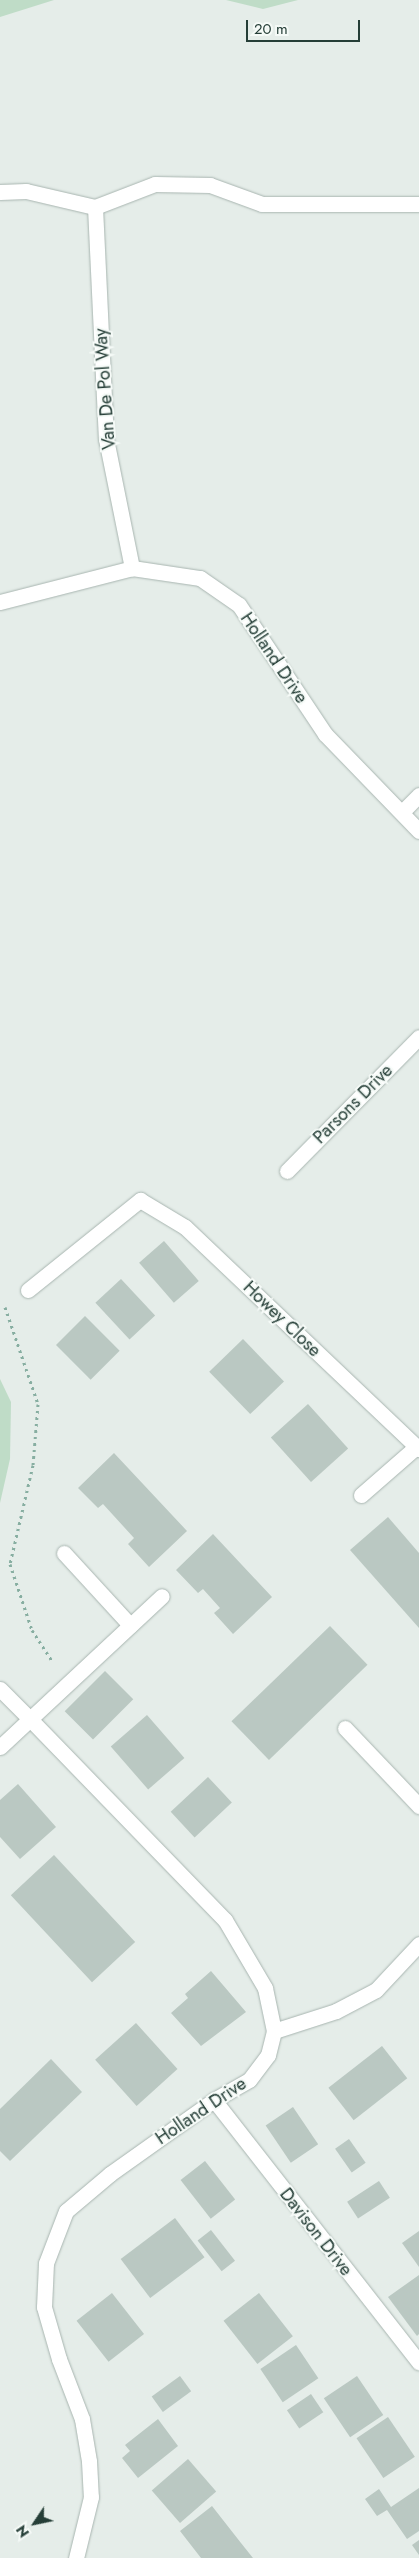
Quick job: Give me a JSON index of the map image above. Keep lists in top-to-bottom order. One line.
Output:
{"streets":{"street":["Van De Pol Way","Holland Drive","Parsons Drive","Howey Close","Davison Drive"]},"crossings":[["Van De Pol Way","Holland Drive"],["Holland Drive","Davison Drive"]],"scale_bar":"20 m","north":"bottom left"}
